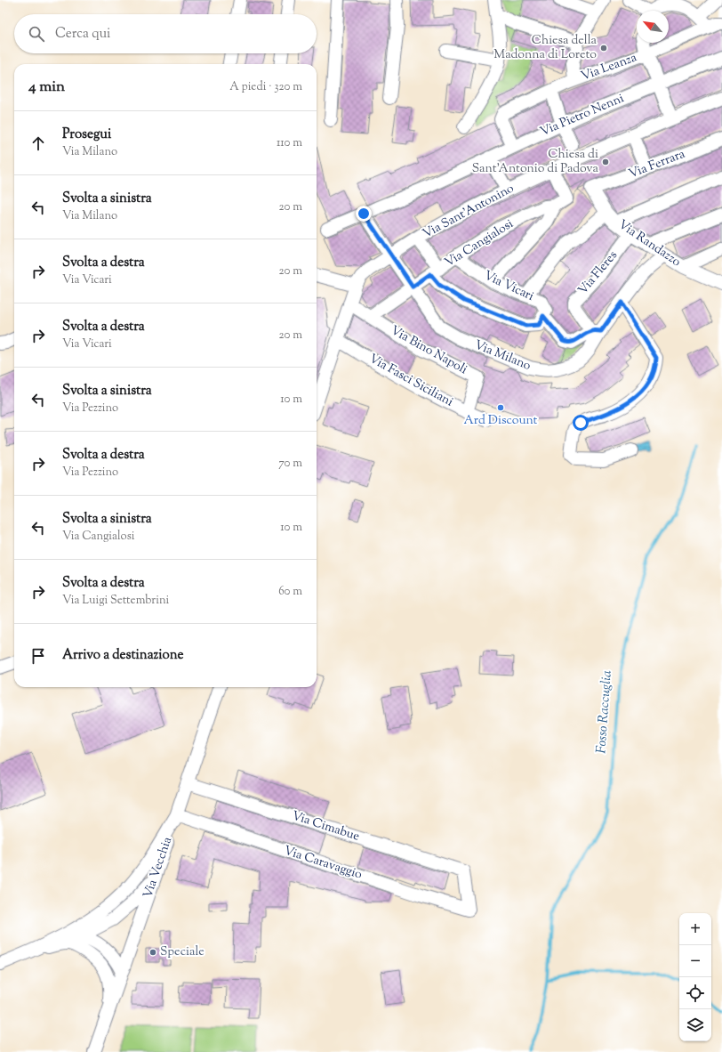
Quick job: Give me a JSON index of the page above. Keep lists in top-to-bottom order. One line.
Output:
{"streets":{"street":["Via Leanza","Via Pietro Nenni","Via Ferrara","Via Sant'Antonino","Via Cangialosi","Via Randazzo","Via Fleres","Via Vicari","Via Bino Napoli","Via Milano","Via Fasci Siciliani","Via Cimabue","Via Caravaggio","Via Vecchia"]},"crossings":[["Via Leanza","Via Pietro Nenni"],["Via Pietro Nenni","Via Milano"],["Via Ferrara","Via Randazzo"],["Via Sant'Antonino","Via Bino Napoli"],["Via Sant'Antonino","Via Milano"],["Via Sant'Antonino","Via Fasci Siciliani"],["Via Cangialosi","Via Vicari"],["Via Cangialosi","Via Bino Napoli"],["Via Cangialosi","Via Milano"],["Via Randazzo","Via Fleres"],["Via Randazzo","Via Milano"],["Via Fleres","Via Vicari"],["Via Fleres","Via Milano"],["Via Vicari","Via Milano"],["Via Bino Napoli","Via Fasci Siciliani"],["Via Cimabue","Via Caravaggio"],["Via Cimabue","Via Vecchia"],["Via Caravaggio","Via Vecchia"]],"water":["Fosso Raccuglia"],"places":["Chiesa della Madonna di Loreto","Chiesa di Sant'Antonio di Padova","Ard Discount","Speciale"],"north":"top left","page":{"search":"Cerca qui","heading":["4 min","A piedi · 320 m"],"list":[["Prosegui","Via Milano","110 m"],["Svolta a sinistra","Via Milano","20 m"],["Svolta a destra","Via Vicari","20 m"],["Svolta a destra","Via Vicari","20 m"],["Svolta a sinistra","Via Pezzino","10 m"],["Svolta a destra","Via Pezzino","70 m"],["Svolta a sinistra","Via Cangialosi","10 m"],["Svolta a destra","Via Luigi Settembrini","60 m"],"Arrivo a destinazione"],"map_buttons":["+","−"]}}
